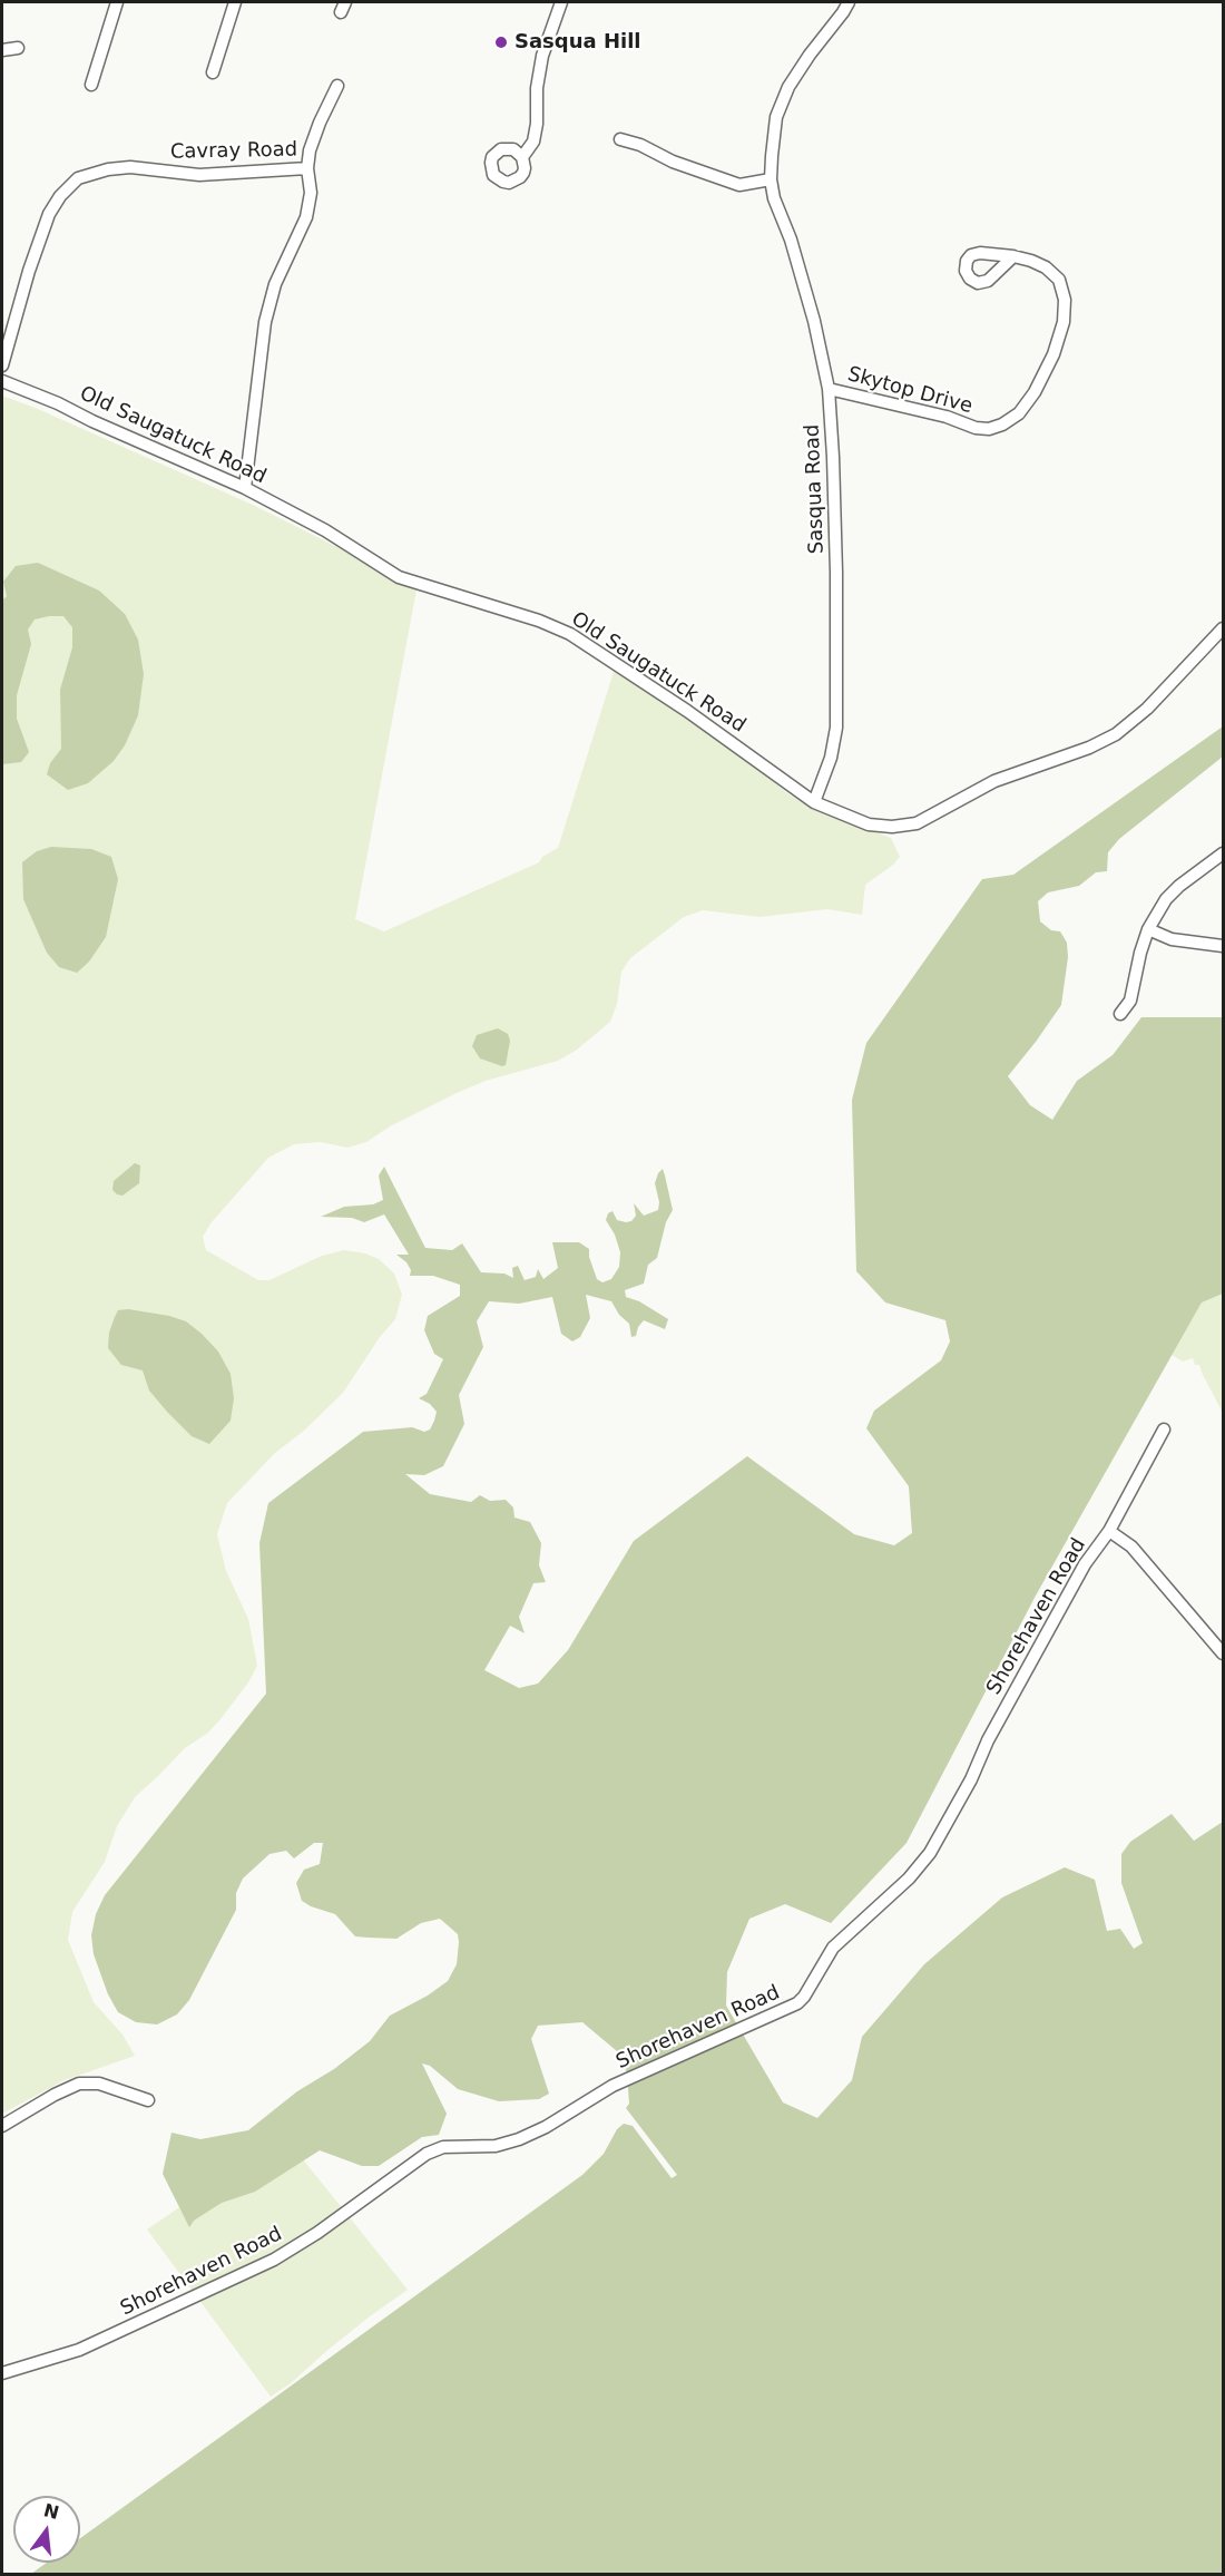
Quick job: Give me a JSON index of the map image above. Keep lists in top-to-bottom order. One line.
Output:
{"streets":{"street":["Cavray Road","Skytop Drive","Old Saugatuck Road","Sasqua Road","Shorehaven Road"]},"crossings":[["Cavray Road","Old Saugatuck Road"],["Skytop Drive","Sasqua Road"],["Old Saugatuck Road","Sasqua Road"]],"places":["Sasqua Hill"],"north":"top"}
